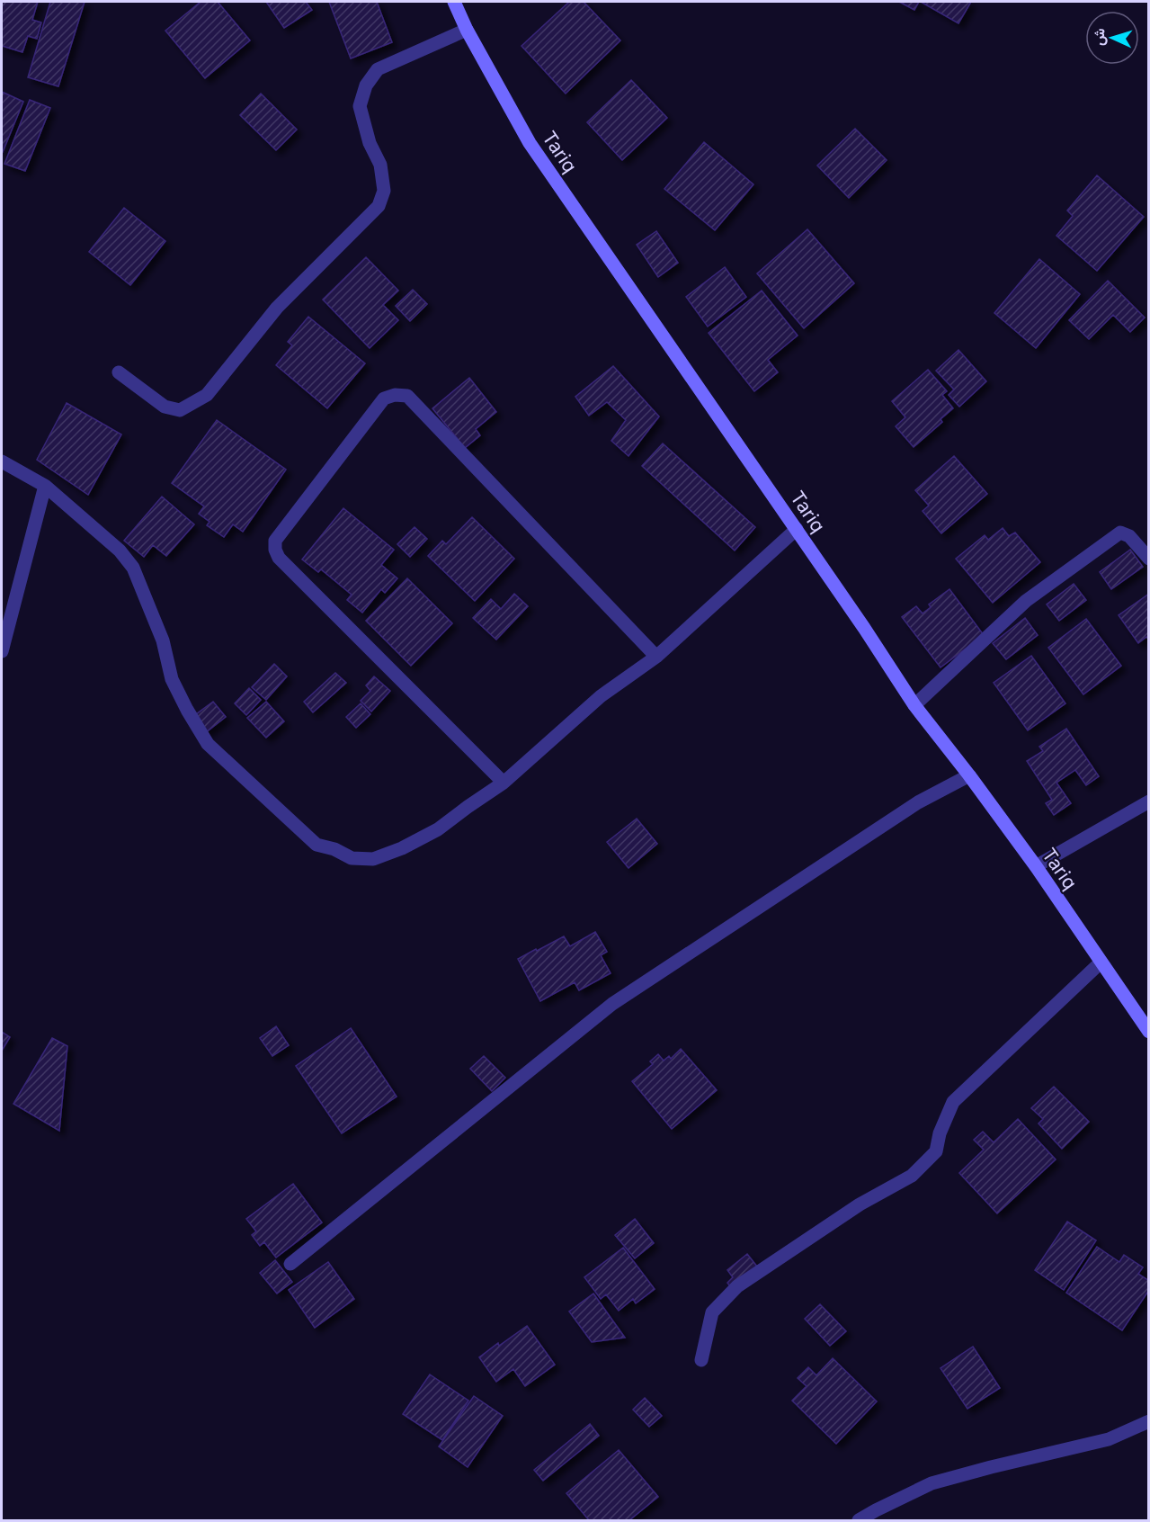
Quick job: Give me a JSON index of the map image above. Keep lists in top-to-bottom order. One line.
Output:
{"streets":{"main road":["Tariq"]},"north":"left"}
